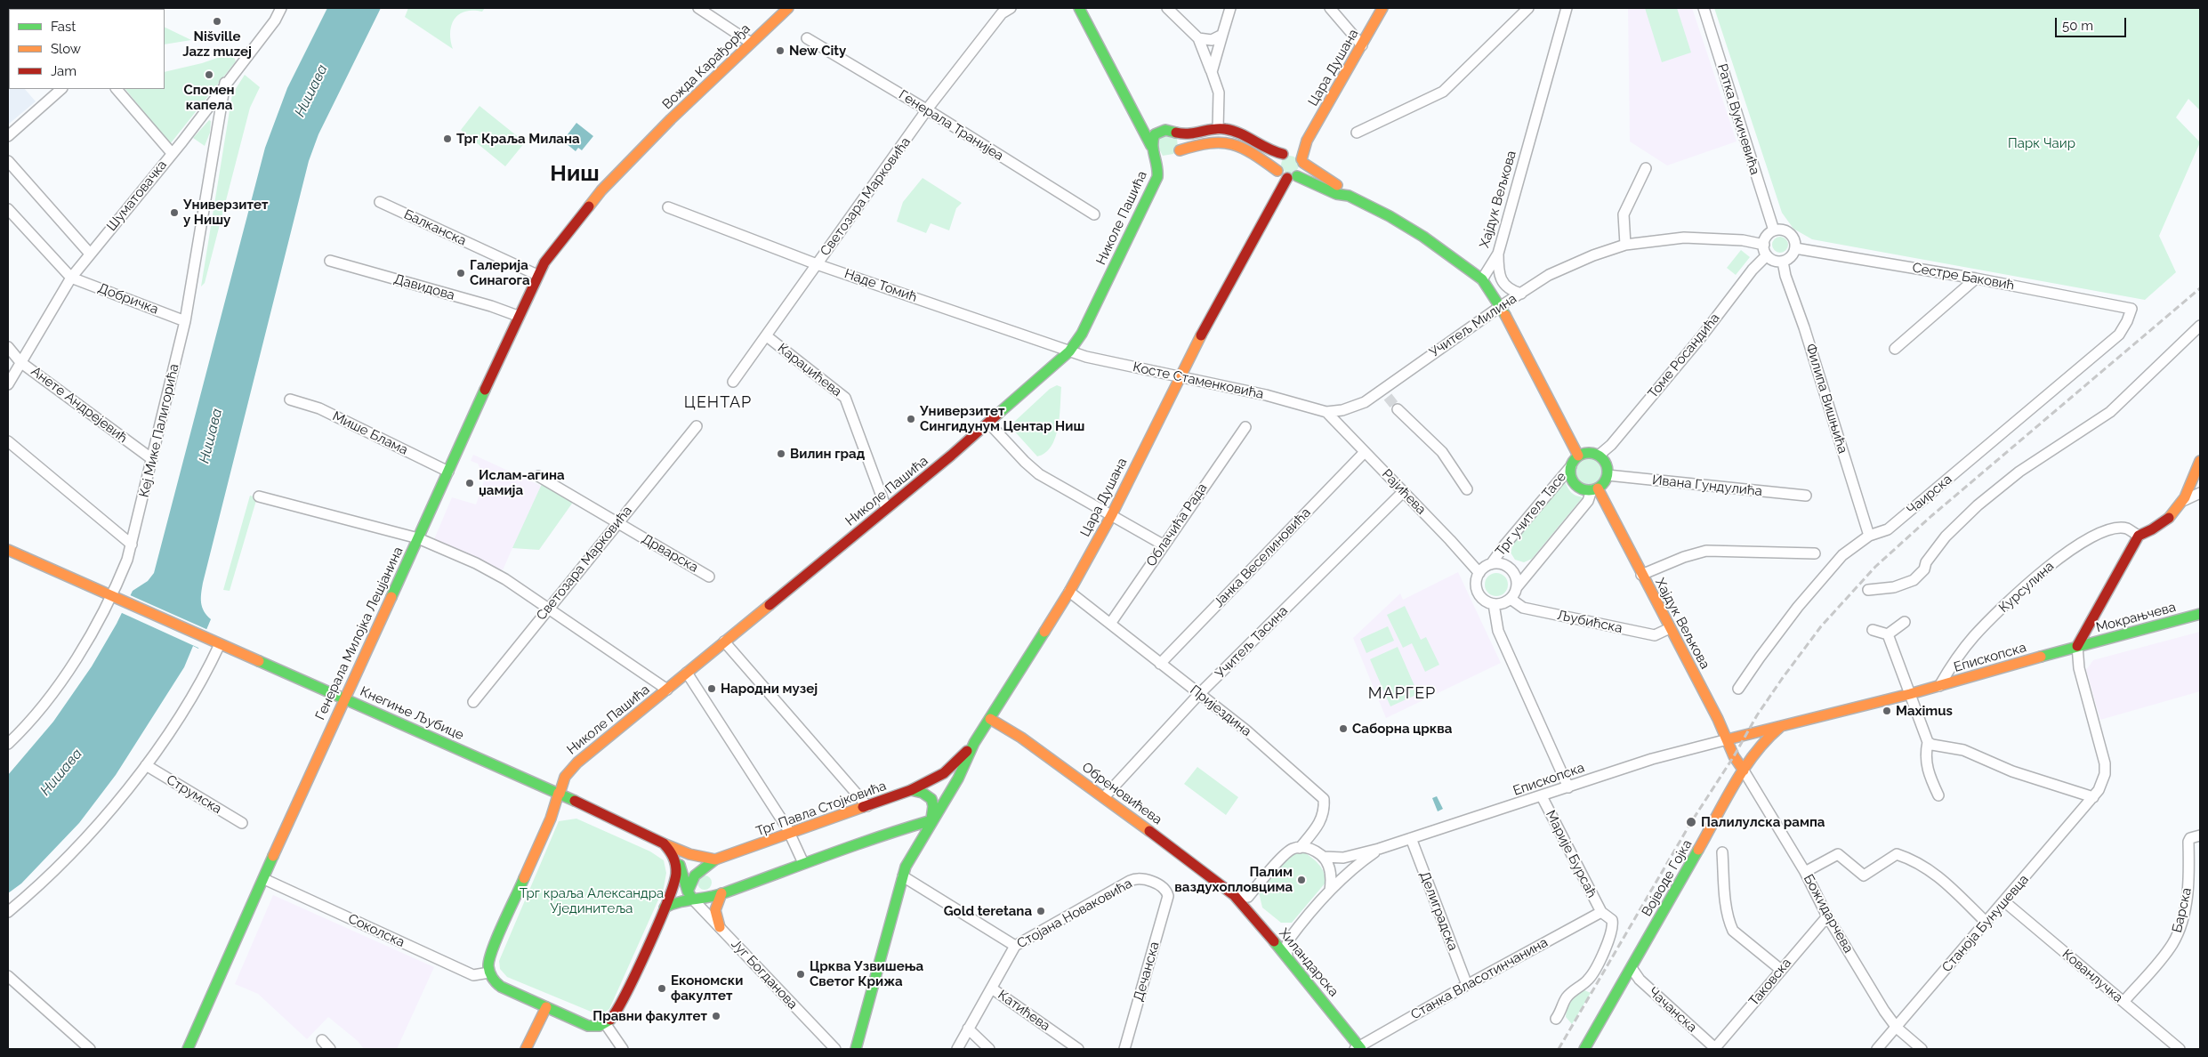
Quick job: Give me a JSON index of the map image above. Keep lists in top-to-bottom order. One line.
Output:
{"streets":{"street":["Вожда Карађорђа","Цара Душана","Ратка Вукичевића","Генерала Транијеа","Шуматовачка","Светозара Марковића","Хајдук Вељкова","Николе Пашића","Балканска","Сестре Баковић","Наде Томић","Давидова","Добричка","Учитељ Милина","Томе Росандића","Караџићева","Косте Стаменковића","Филипа Вишњића","Анете Андрејевић","Кеј Мике Палигорића","Мише Блама","Ивана Гундулића","Рајићева","Чаирска","Трг учитељ Тасе","Облачића Рада","Дрварска","Јанка Веселиновића","Курсулина","Мокрањчева","Љубићска","Генерала Милојка Лешјанина","Учитељ Тасина","Епископска","Пријездина","Кнегиње Љубице","Обреновићева","Струмска","Трг Павла Стојковића","Марије Бурсаћ","Војводе Гојка","Барска","Делиградска","Стојана Новаковића","Божидарчева","Станоја Бунушевца","Соколска","Хиландарска","Дечанска","Југ Богданова","Кованлучка","Станка Власотинчанина","Таковска","Чачанска","Катићева"]},"crossings":[["Вожда Карађорђа","Генерала Милојка Лешјанина"],["Цара Душана","Косте Стаменковића"],["Цара Душана","Пријездина"],["Цара Душана","Обреновићева"],["Цара Душана","Трг Павла Стојковића"],["Ратка Вукичевића","Сестре Баковић"],["Ратка Вукичевића","Учитељ Милина"],["Ратка Вукичевића","Томе Росандића"],["Ратка Вукичевића","Филипа Вишњића"],["Генерала Транијеа","Светозара Марковића"],["Шуматовачка","Добричка"],["Шуматовачка","Анете Андрејевић"],["Шуматовачка","Кеј Мике Палигорића"],["Светозара Марковића","Наде Томић"],["Светозара Марковића","Караџићева"],["Светозара Марковића","Дрварска"],["Хајдук Вељкова","Томе Росандића"],["Хајдук Вељкова","Ивана Гундулића"],["Хајдук Вељкова","Трг учитељ Тасе"],["Хајдук Вељкова","Љубићска"],["Хајдук Вељкова","Епископска"],["Хајдук Вељкова","Војводе Гојка"],["Хајдук Вељкова","Божидарчева"],["Николе Пашића","Наде Томић"],["Николе Пашића","Караџићева"],["Николе Пашића","Косте Стаменковића"],["Николе Пашића","Кнегиње Љубице"],["Балканска","Генерала Милојка Лешјанина"],["Сестре Баковић","Учитељ Милина"],["Сестре Баковић","Томе Росандића"],["Сестре Баковић","Филипа Вишњића"],["Сестре Баковић","Чаирска"],["Наде Томић","Косте Стаменковића"],["Давидова","Генерала Милојка Лешјанина"],["Добричка","Кеј Мике Палигорића"],["Учитељ Милина","Томе Росандића"],["Учитељ Милина","Косте Стаменковића"],["Учитељ Милина","Филипа Вишњића"],["Учитељ Милина","Рајићева"],["Томе Росандића","Филипа Вишњића"],["Томе Росандића","Ивана Гундулића"],["Томе Росандића","Трг учитељ Тасе"],["Косте Стаменковића","Рајићева"],["Филипа Вишњића","Чаирска"],["Анете Андрејевић","Кеј Мике Палигорића"],["Кеј Мике Палигорића","Кнегиње Љубице"],["Мише Блама","Генерала Милојка Лешјанина"],["Ивана Гундулића","Трг учитељ Тасе"],["Рајићева","Трг учитељ Тасе"],["Рајићева","Јанка Веселиновића"],["Рајићева","Љубићска"],["Рајићева","Учитељ Тасина"],["Трг учитељ Тасе","Љубићска"],["Облачића Рада","Пријездина"],["Јанка Веселиновића","Пријездина"],["Курсулина","Епископска"],["Мокрањчева","Епископска"],["Мокрањчева","Станоја Бунушевца"],["Генерала Милојка Лешјанина","Кнегиње Љубице"],["Генерала Милојка Лешјанина","Соколска"],["Учитељ Тасина","Пријездина"],["Учитељ Тасина","Обреновићева"],["Епископска","Марије Бурсаћ"],["Епископска","Војводе Гојка"],["Епископска","Делиградска"],["Епископска","Станоја Бунушевца"],["Обреновићева","Хиландарска"],["Марије Бурсаћ","Станка Власотинчанина"],["Војводе Гојка","Божидарчева"],["Војводе Гојка","Чачанска"],["Барска","Кованлучка"],["Делиградска","Станка Власотинчанина"],["Стојана Новаковића","Дечанска"],["Стојана Новаковића","Катићева"],["Божидарчева","Станоја Бунушевца"],["Божидарчева","Таковска"],["Станоја Бунушевца","Кованлучка"],["Хиландарска","Станка Власотинчанина"],["Таковска","Чачанска"]],"districts":["Ниш","ЦЕНТАР","МАРГЕР"],"water":["Нишава"],"parks":["Парк Чаир","Трг краља Александра Ујединитеља"],"places":["Nišville Jazz muzej","New City","Спомен капела","Трг Краља Милана","Универзитет у Нишу","Галерија Синагога","Универзитет Сингидунум Центар Ниш","Вилин град","Ислам-агина џамија","Народни музеј","Maximus","Саборна црква","Палилулска рампа","Палим ваздухопловцима","Gold teretana","Црква Узвишења Светог Крижа","Економски факултет","Правни факултет"],"legend":["Fast","Slow","Jam"],"scale_bar":"50 m"}
